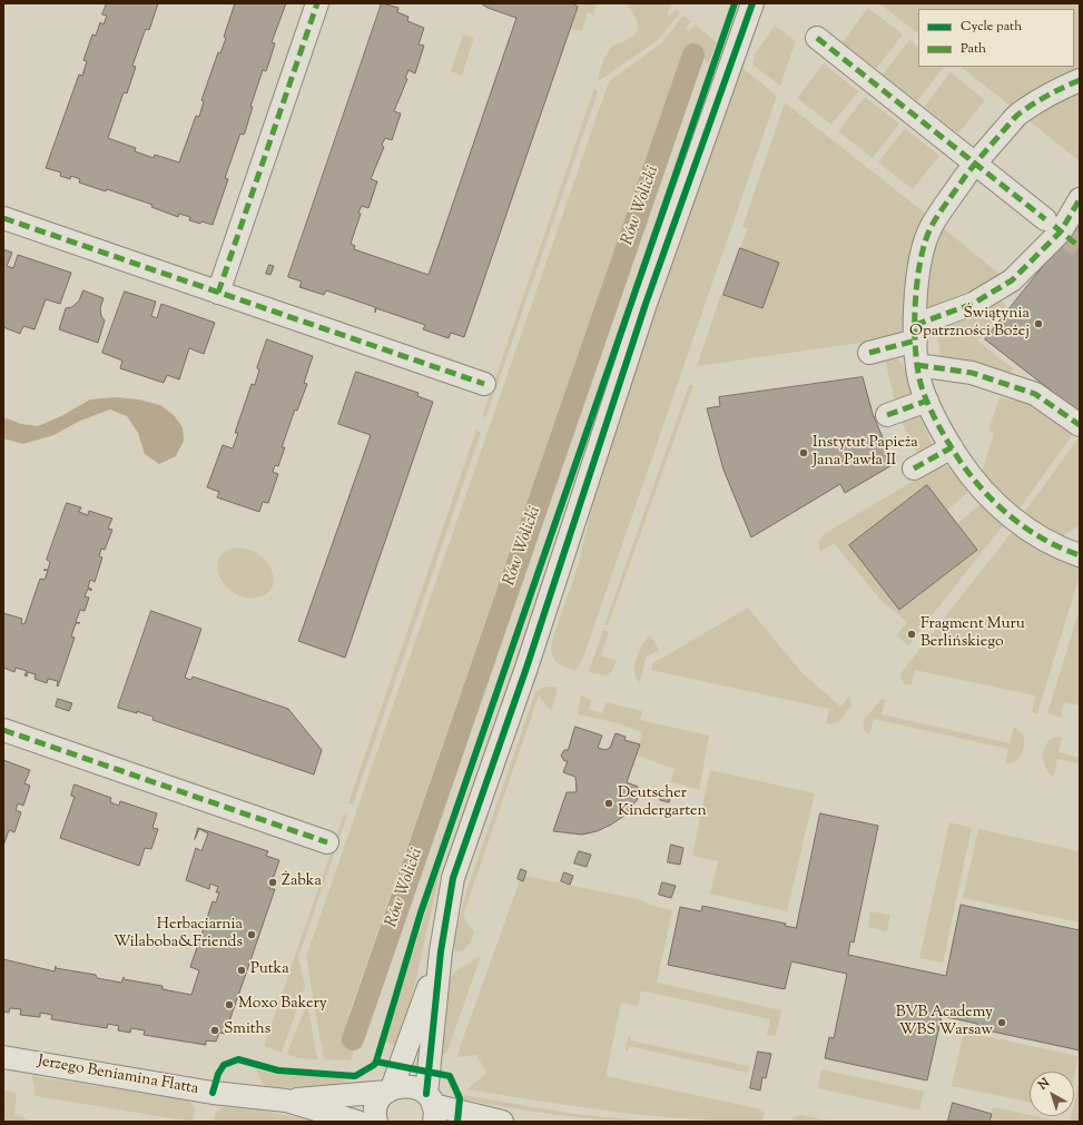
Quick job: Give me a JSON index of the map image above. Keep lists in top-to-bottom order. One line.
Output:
{"streets":{"street":["Jerzego Beniamina Flatta"]},"water":["Rów Wolicki"],"places":["Świątynia Opatrzności Bożej","Instytut Papieża Jana Pawła II","Fragment Muru Berlińskiego","Deutscher Kindergarten","Żabka","Herbaciarnia Wilaboba&Friends","Putka","Moxo Bakery","BVB Academy WBS Warsaw","Smiths"],"legend":["Cycle path","Path"],"north":"top left"}
